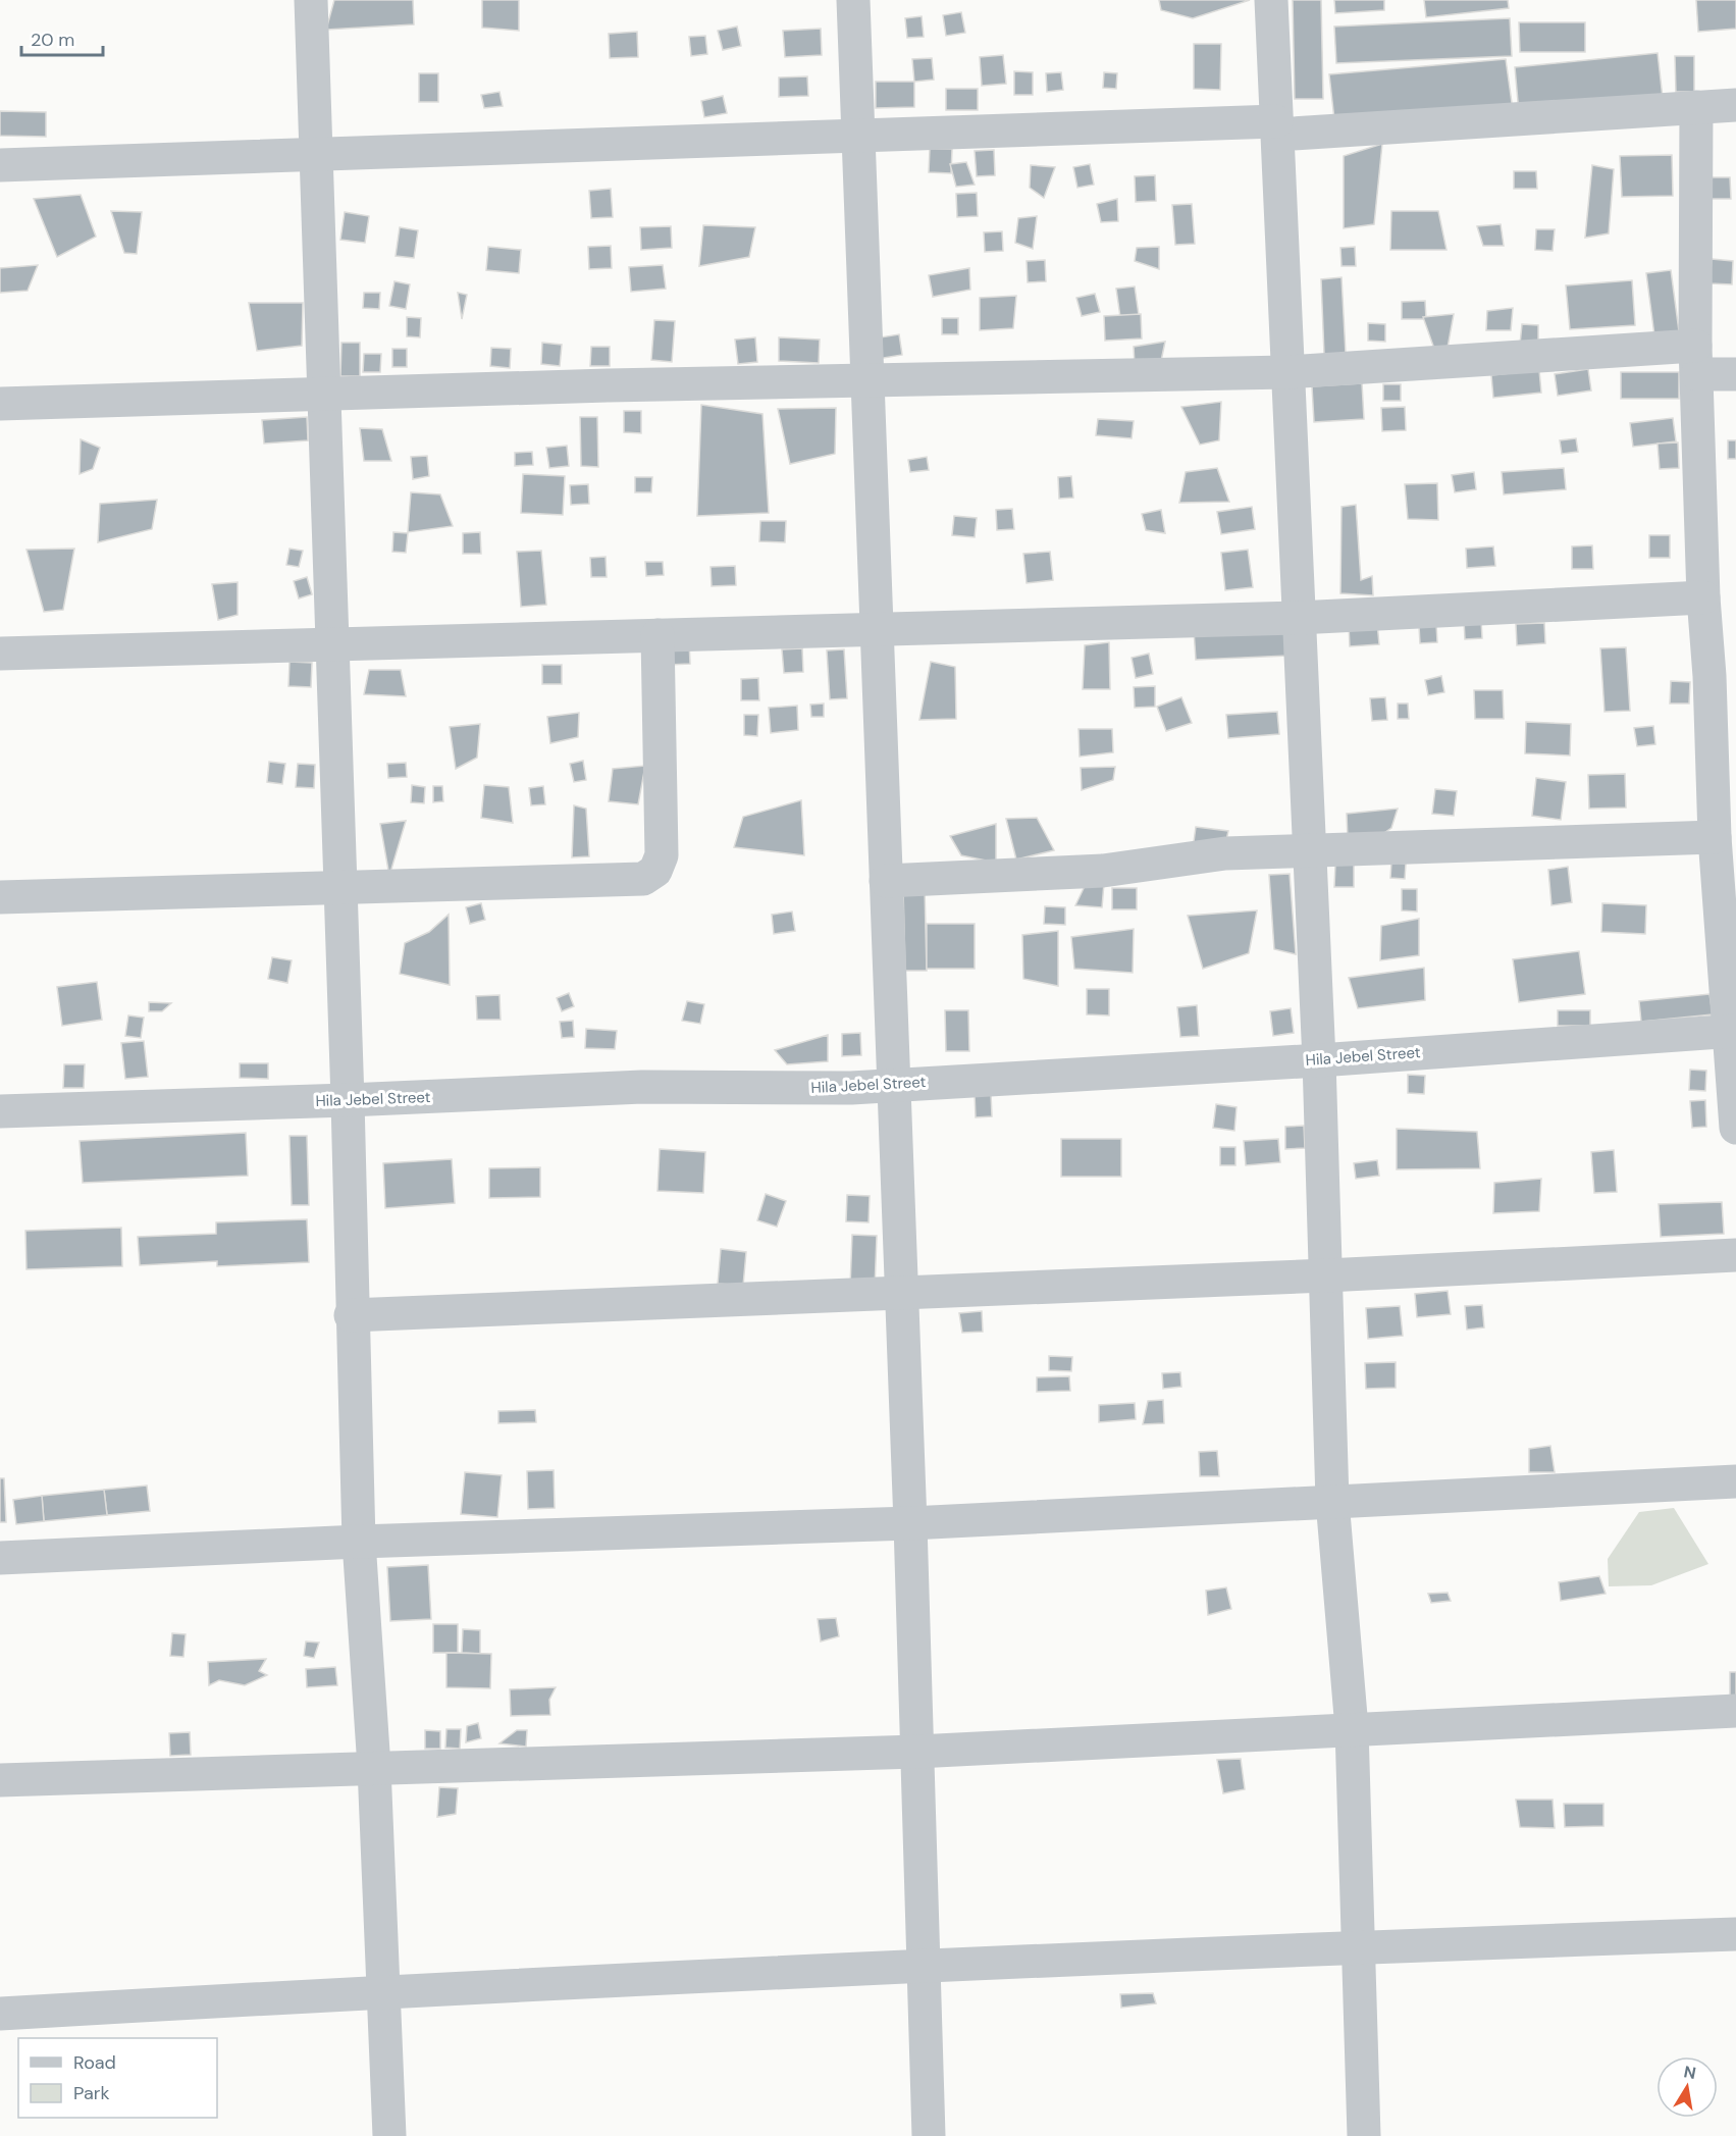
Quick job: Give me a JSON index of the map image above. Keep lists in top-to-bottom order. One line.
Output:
{"streets":{"street":["Hila Jebel Street"]},"legend":["Road","Park"],"scale_bar":"20 m","north":"top"}
